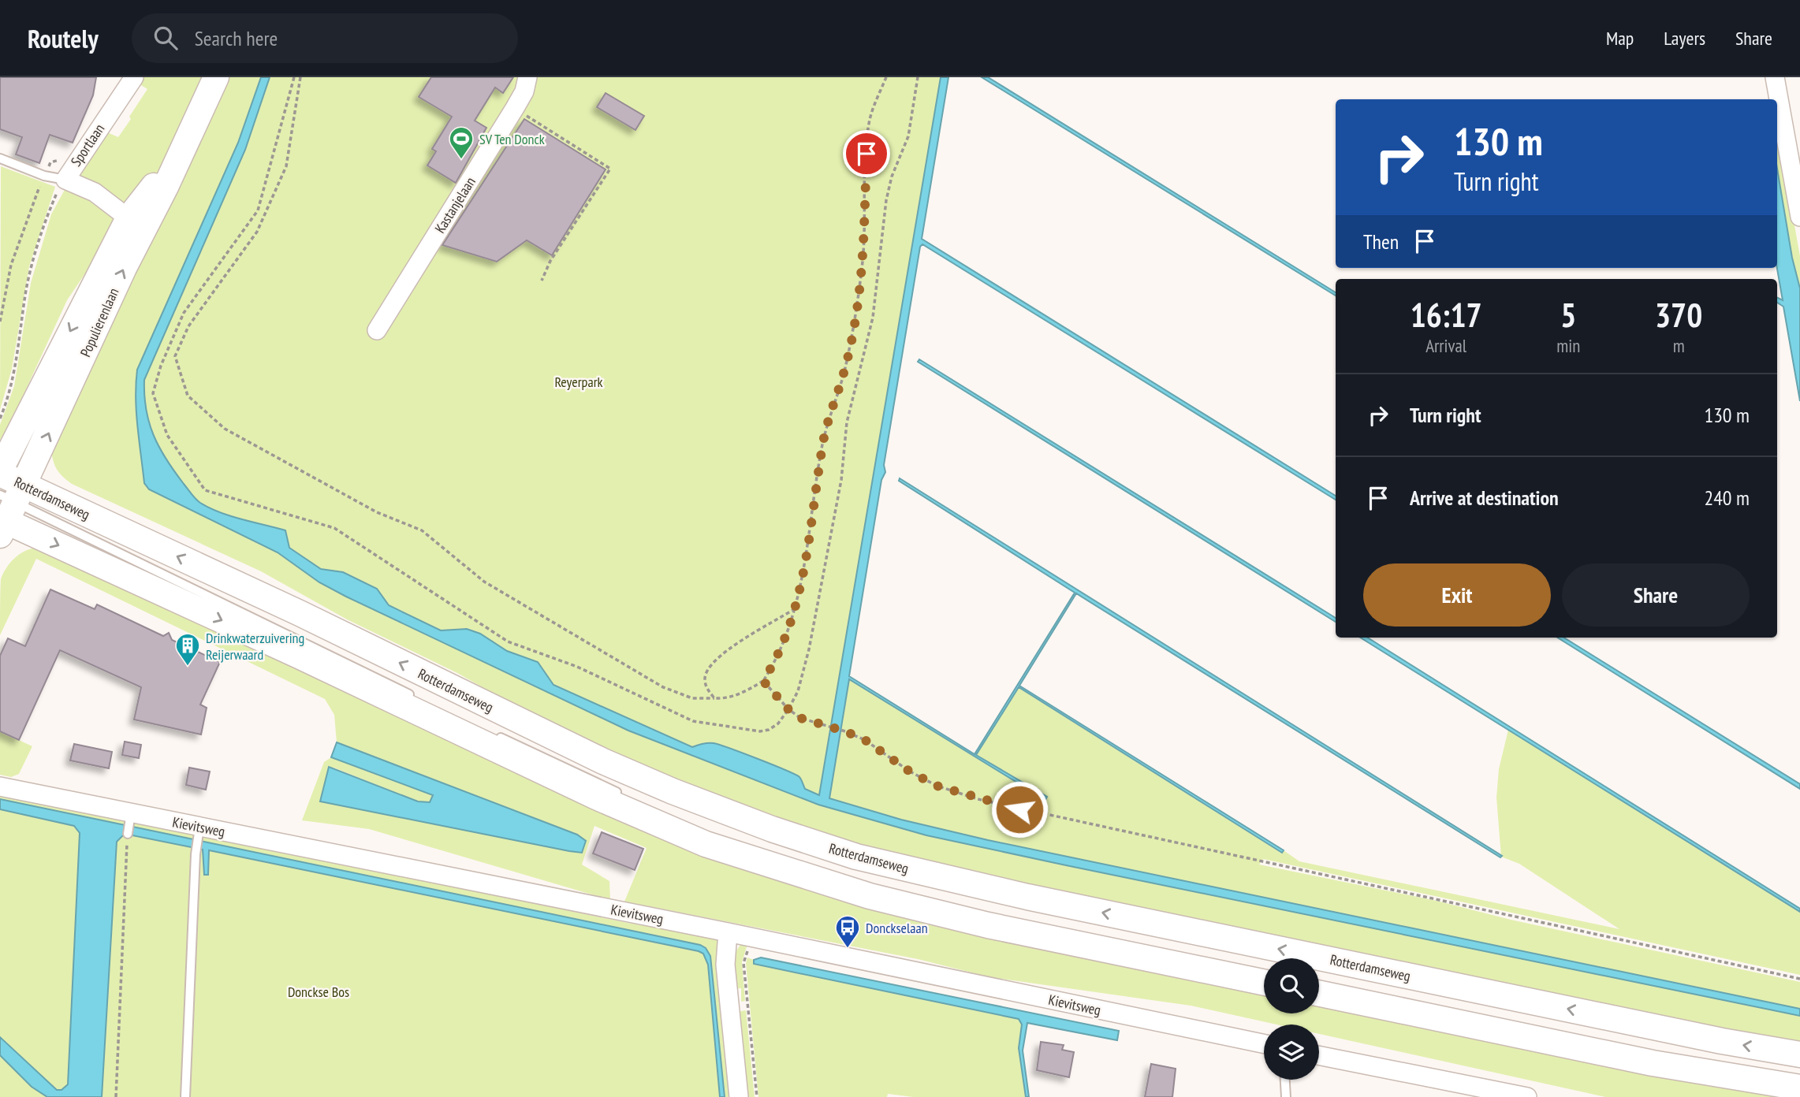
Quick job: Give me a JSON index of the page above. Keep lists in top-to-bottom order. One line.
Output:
{"streets":{"main road":["Populierenlaan","Rotterdamseweg"],"street":["Sportlaan","Kastanjelaan","Kievitsweg"]},"crossings":[["Sportlaan","Populierenlaan"],["Populierenlaan","Rotterdamseweg"]],"parks":["Reyerpark","Donckse Bos"],"places":{"sports":["SV Ten Donck"],"building":["Drinkwaterzuivering Reijerwaard"],"bus stop":["Donckselaan"]},"page":{"header":"Routely","search":"Search here","nav":["Map","Layers","Share"],"turn":["130 m","Turn right"],"then":"Then","eta":["16:17","Arrival","5","min","370","m"],"list":[{"name":"Turn right","value":"130 m"},{"name":"Arrive at destination","value":"240 m"}],"buttons":["Exit","Share"]}}
